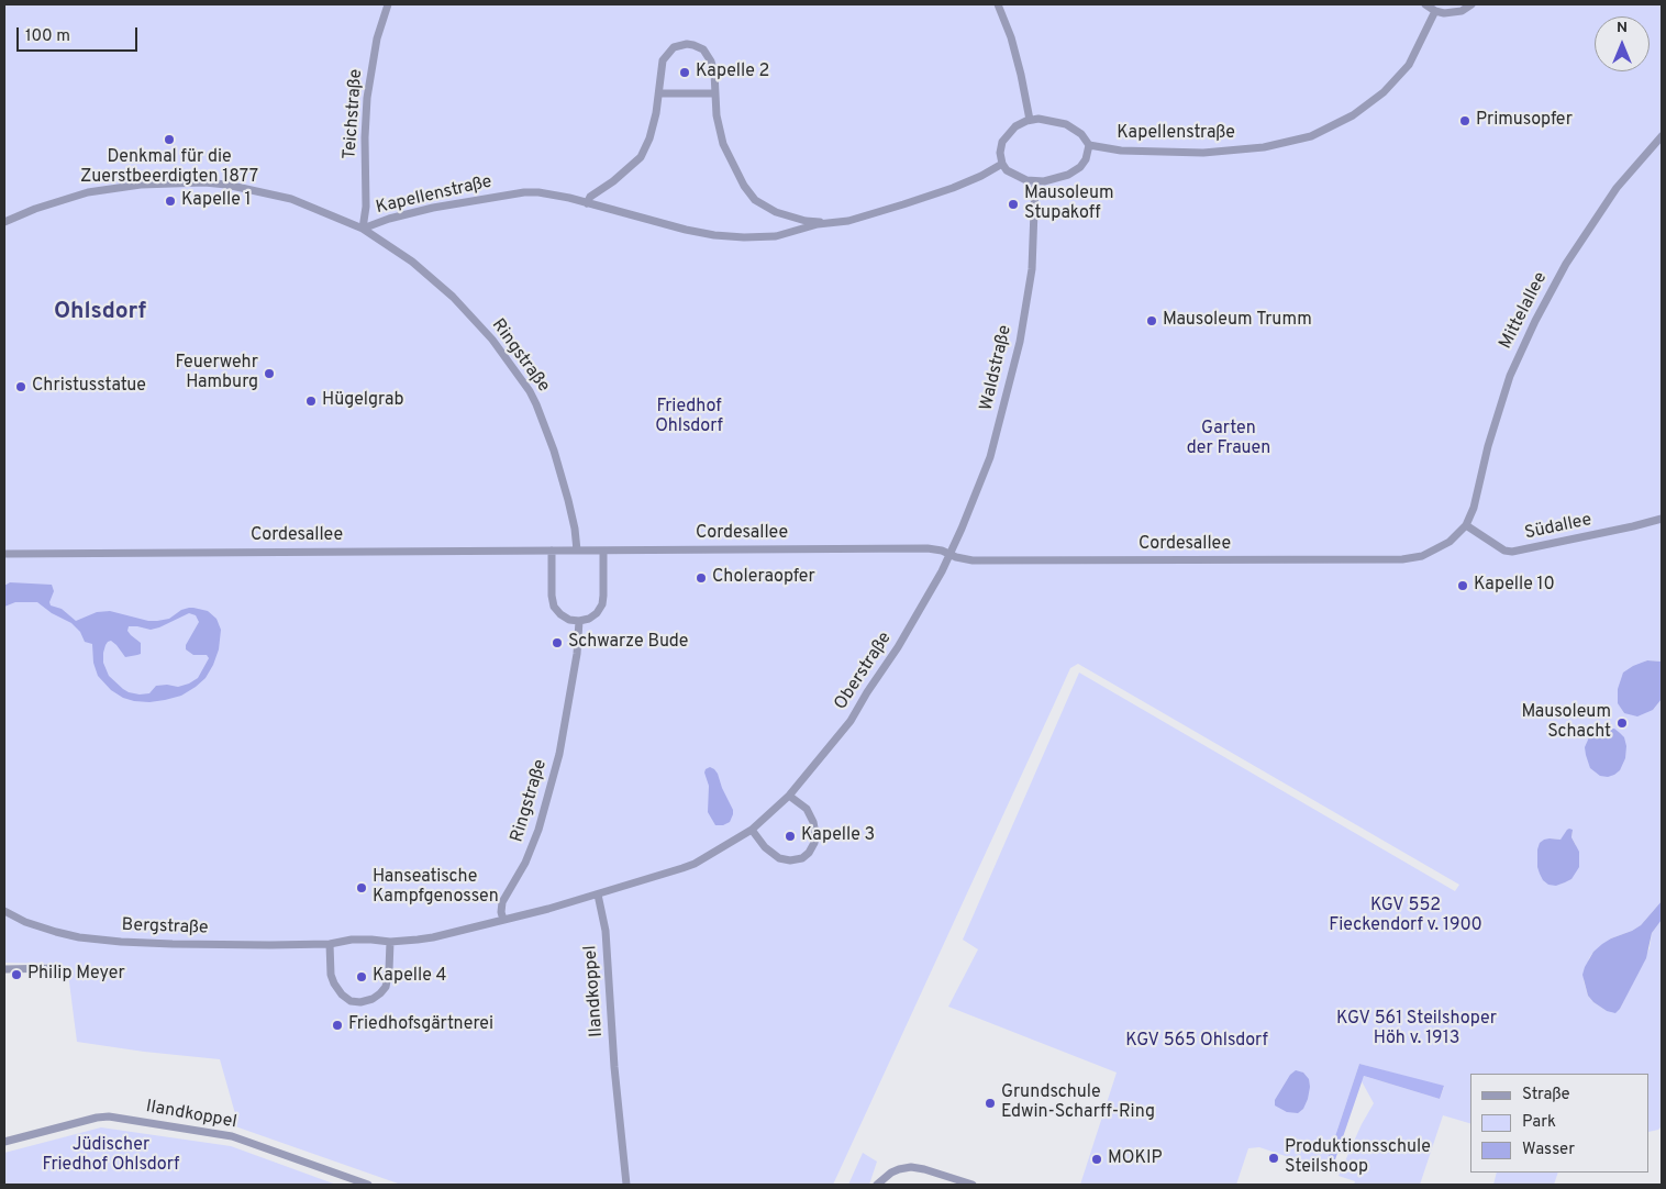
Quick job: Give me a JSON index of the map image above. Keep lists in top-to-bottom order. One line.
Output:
{"streets":{"street":["Teichstraße","Kapellenstraße","Mittelallee","Ringstraße","Waldstraße","Südallee","Cordesallee","Oberstraße","Bergstraße","Ilandkoppel"]},"crossings":[["Teichstraße","Kapellenstraße"],["Teichstraße","Ringstraße"],["Kapellenstraße","Ringstraße"],["Kapellenstraße","Waldstraße"],["Mittelallee","Südallee"],["Mittelallee","Cordesallee"],["Ringstraße","Cordesallee"],["Ringstraße","Bergstraße"],["Waldstraße","Cordesallee"],["Waldstraße","Oberstraße"],["Südallee","Cordesallee"],["Cordesallee","Oberstraße"],["Oberstraße","Bergstraße"],["Oberstraße","Ilandkoppel"]],"districts":["Ohlsdorf"],"parks":["Friedhof Ohlsdorf","Garten der Frauen","KGV 552 Fieckendorf v. 1900","KGV 561 Steilshoper Höh v. 1913","KGV 565 Ohlsdorf","Jüdischer Friedhof Ohlsdorf"],"places":["Kapelle 2","Primusopfer","Denkmal für die Zuerstbeerdigten 1877","Kapelle 1","Mausoleum Stupakoff","Mausoleum Trumm","Feuerwehr Hamburg","Christusstatue","Hügelgrab","Choleraopfer","Kapelle 10","Schwarze Bude","Mausoleum Schacht","Kapelle 3","Hanseatische Kampfgenossen","Philip Meyer","Kapelle 4","Friedhofsgärtnerei","Grundschule Edwin-Scharff-Ring","Produktionsschule Steilshoop","MOKIP"],"legend":["Straße","Park","Wasser"],"scale_bar":"100 m","north":"top"}
